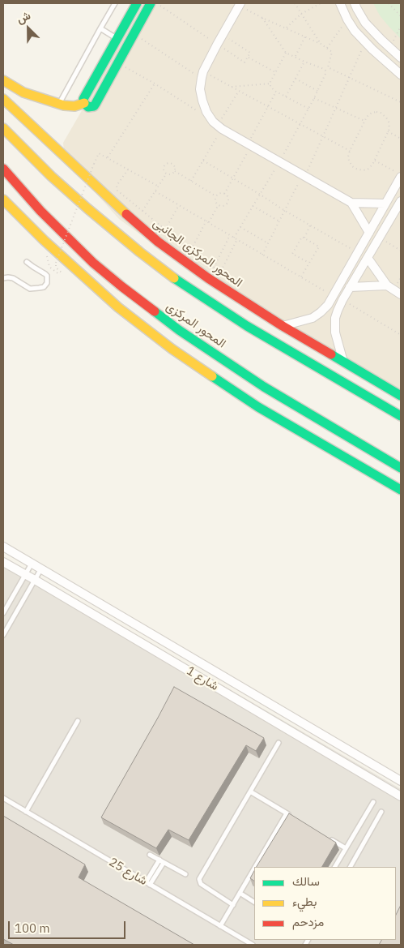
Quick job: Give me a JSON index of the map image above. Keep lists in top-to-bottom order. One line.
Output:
{"streets":{"main road":["المحور المركزى الجانبى","المحور المركزى"],"street":["شارع 1"],"lane":["شارع 25"]},"legend":["سالك","بطيء","مزدحم"],"scale_bar":"100 m","north":"top left"}
